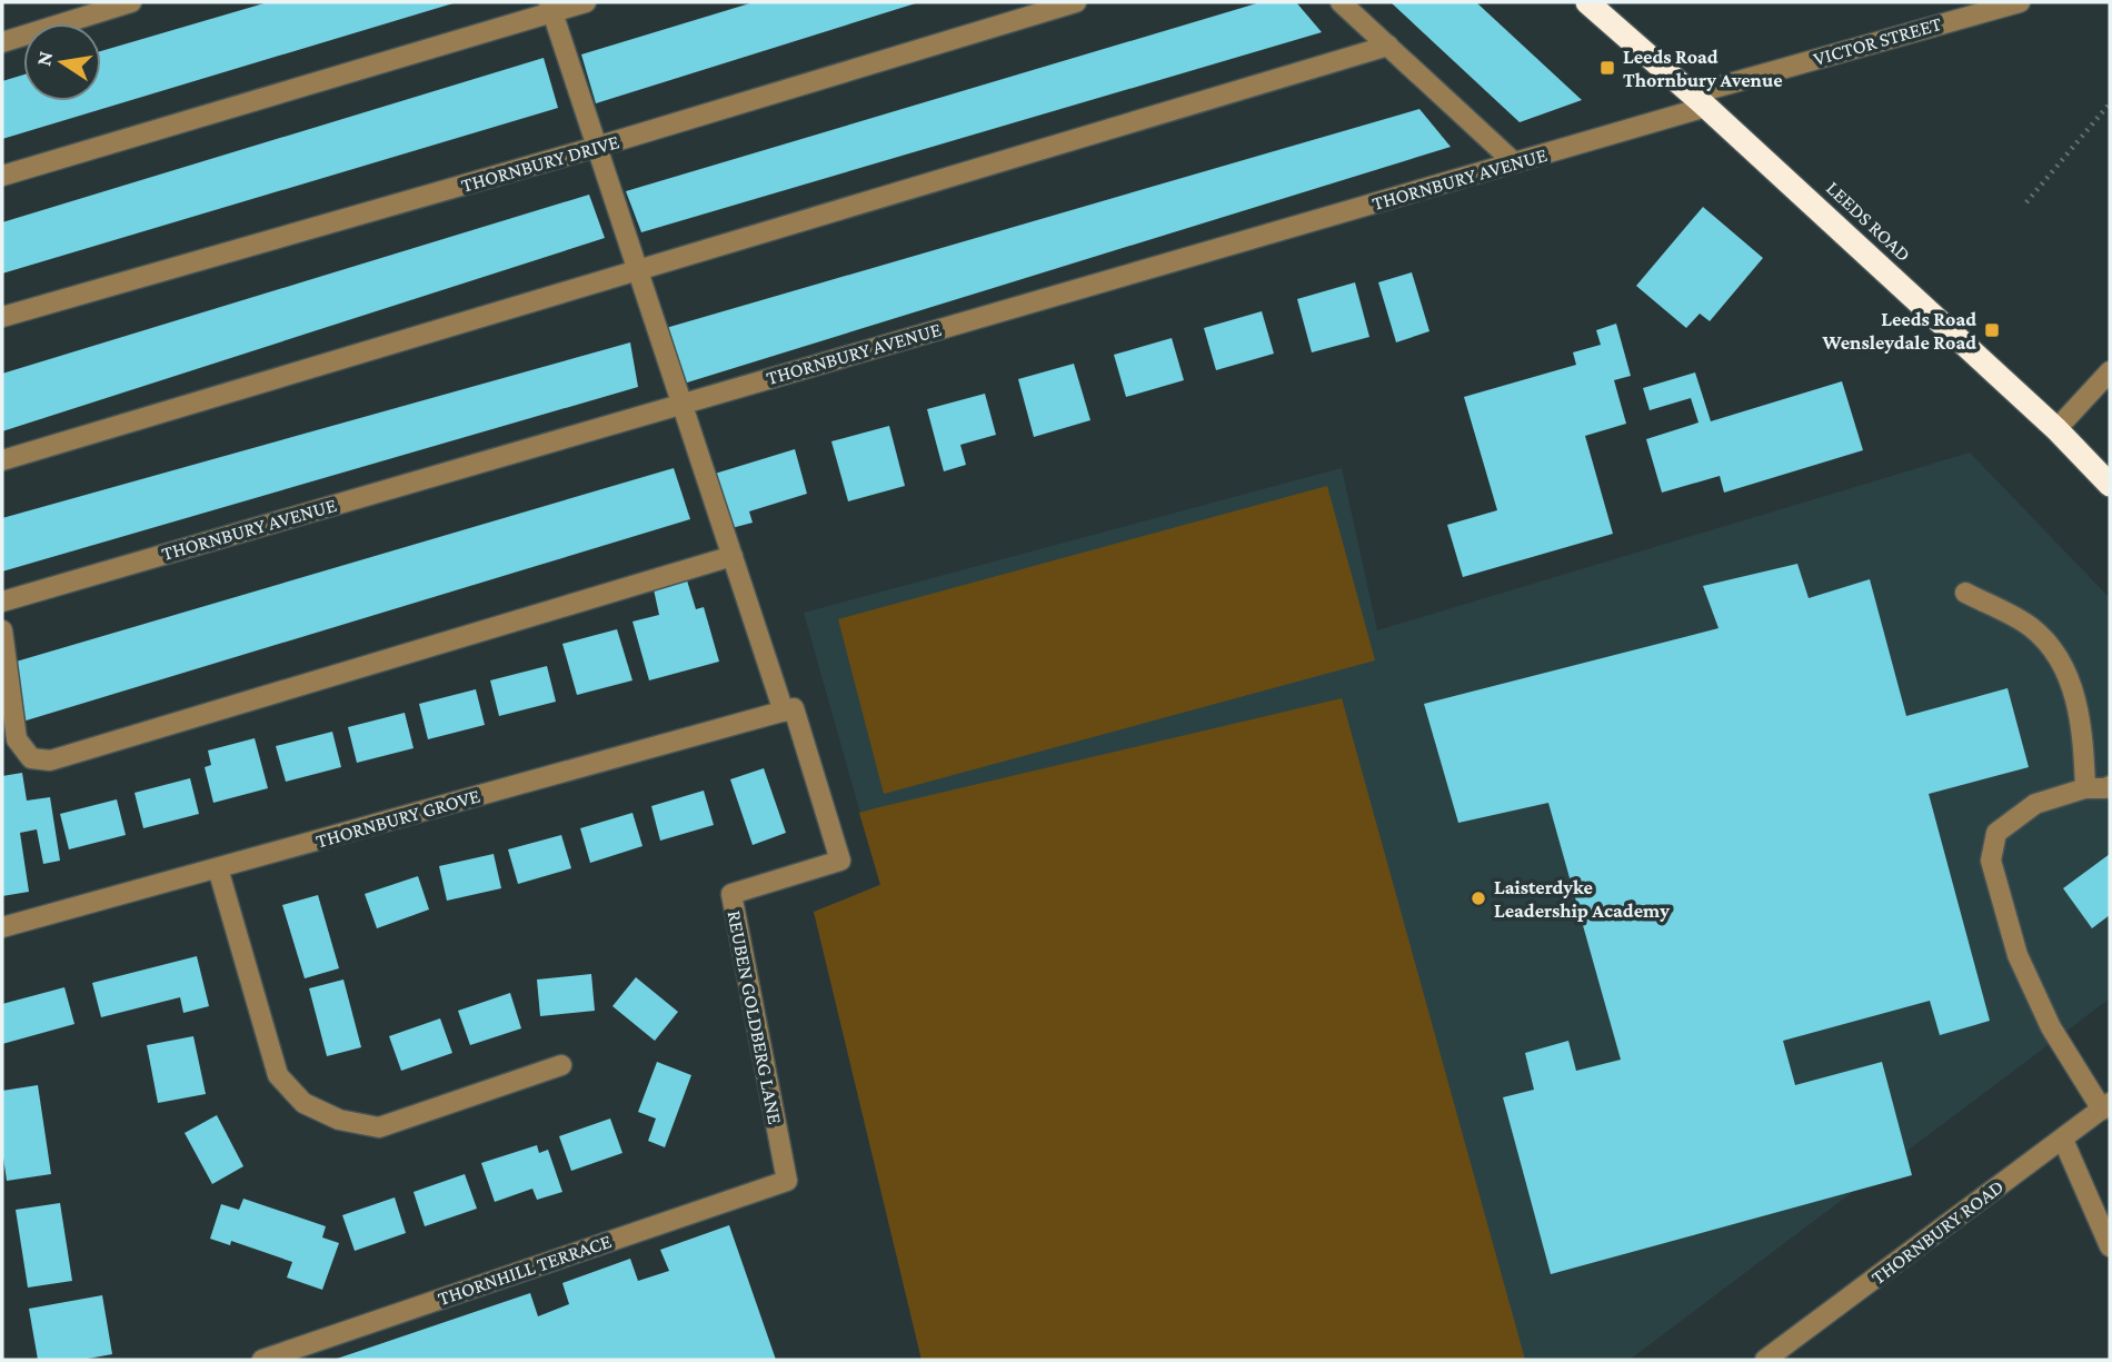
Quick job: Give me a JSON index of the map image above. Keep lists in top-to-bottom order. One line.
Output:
{"streets":{"highway":["LEEDS ROAD"],"street":["VICTOR STREET","THORNBURY DRIVE","THORNBURY AVENUE","THORNBURY GROVE","REUBEN GOLDBERG LANE","THORNBURY ROAD","THORNHILL TERRACE"]},"crossings":[["VICTOR STREET","THORNBURY AVENUE"],["VICTOR STREET","LEEDS ROAD"],["THORNBURY AVENUE","LEEDS ROAD"],["THORNBURY GROVE","REUBEN GOLDBERG LANE"],["REUBEN GOLDBERG LANE","THORNHILL TERRACE"]],"places":{"transit":["Leeds Road Thornbury Avenue","Leeds Road Wensleydale Road"],"other":["Laisterdyke Leadership Academy"]},"north":"left"}
